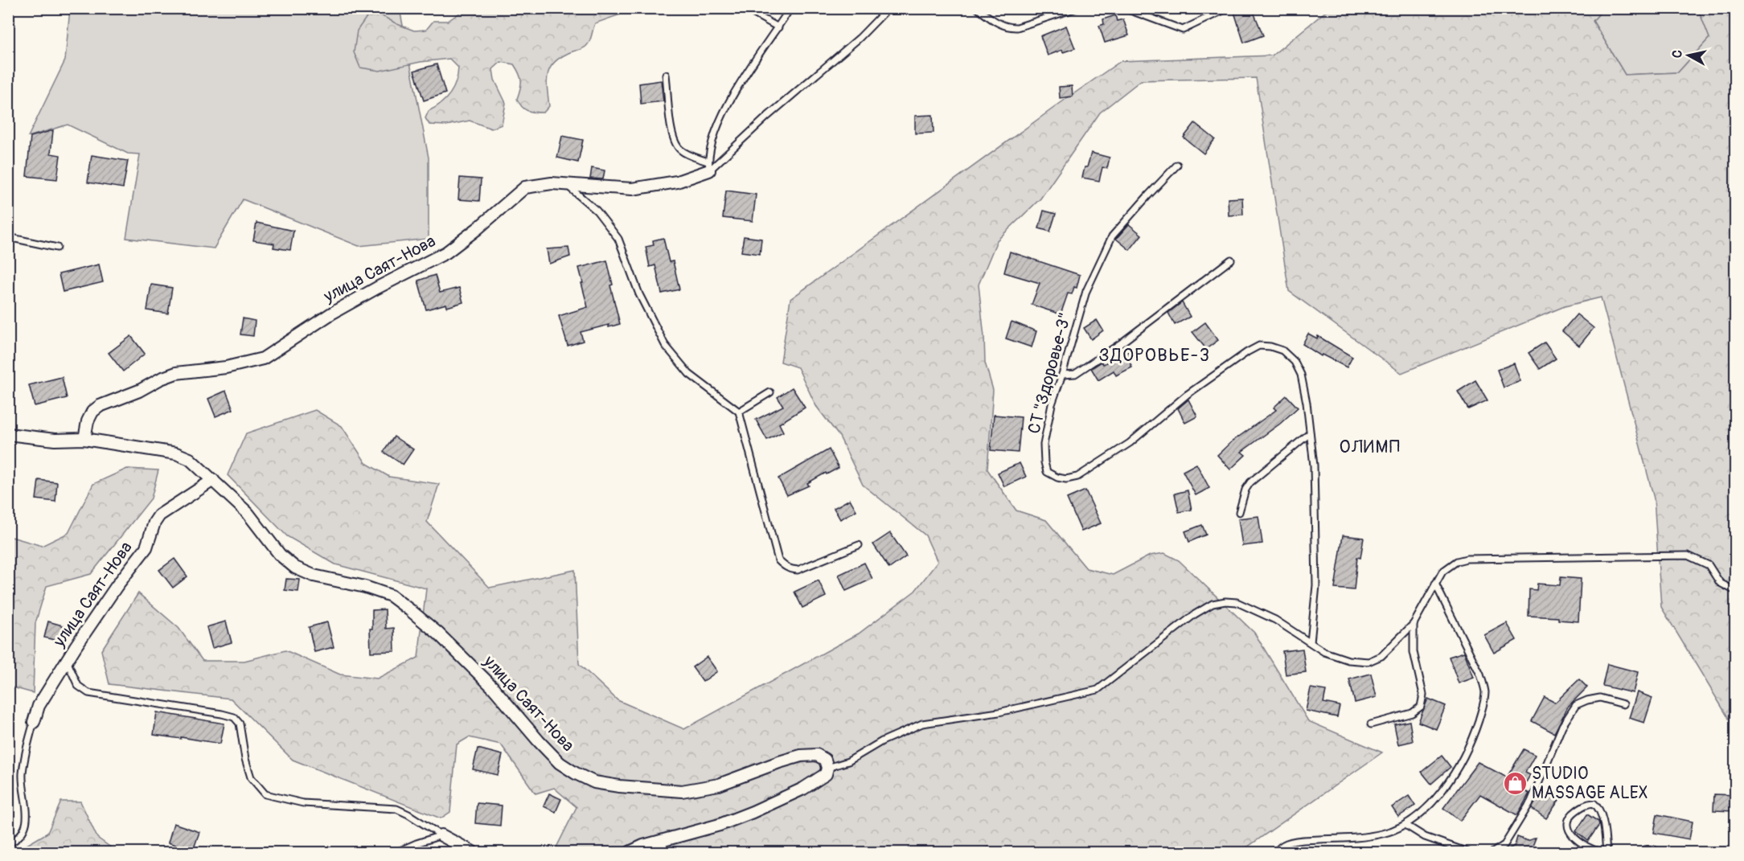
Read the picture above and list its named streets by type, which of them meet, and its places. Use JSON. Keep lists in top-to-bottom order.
{
  "streets": {
    "street": ["улица Саят-Нова"],
    "lane": ["СТ \"Здоровье-3\""]
  },
  "districts": ["ЗДОРОВЬЕ-3", "ОЛИМП"],
  "places": {
    "shop": ["STUDIO MASSAGE ALEX"]
  },
  "north": "left"
}
